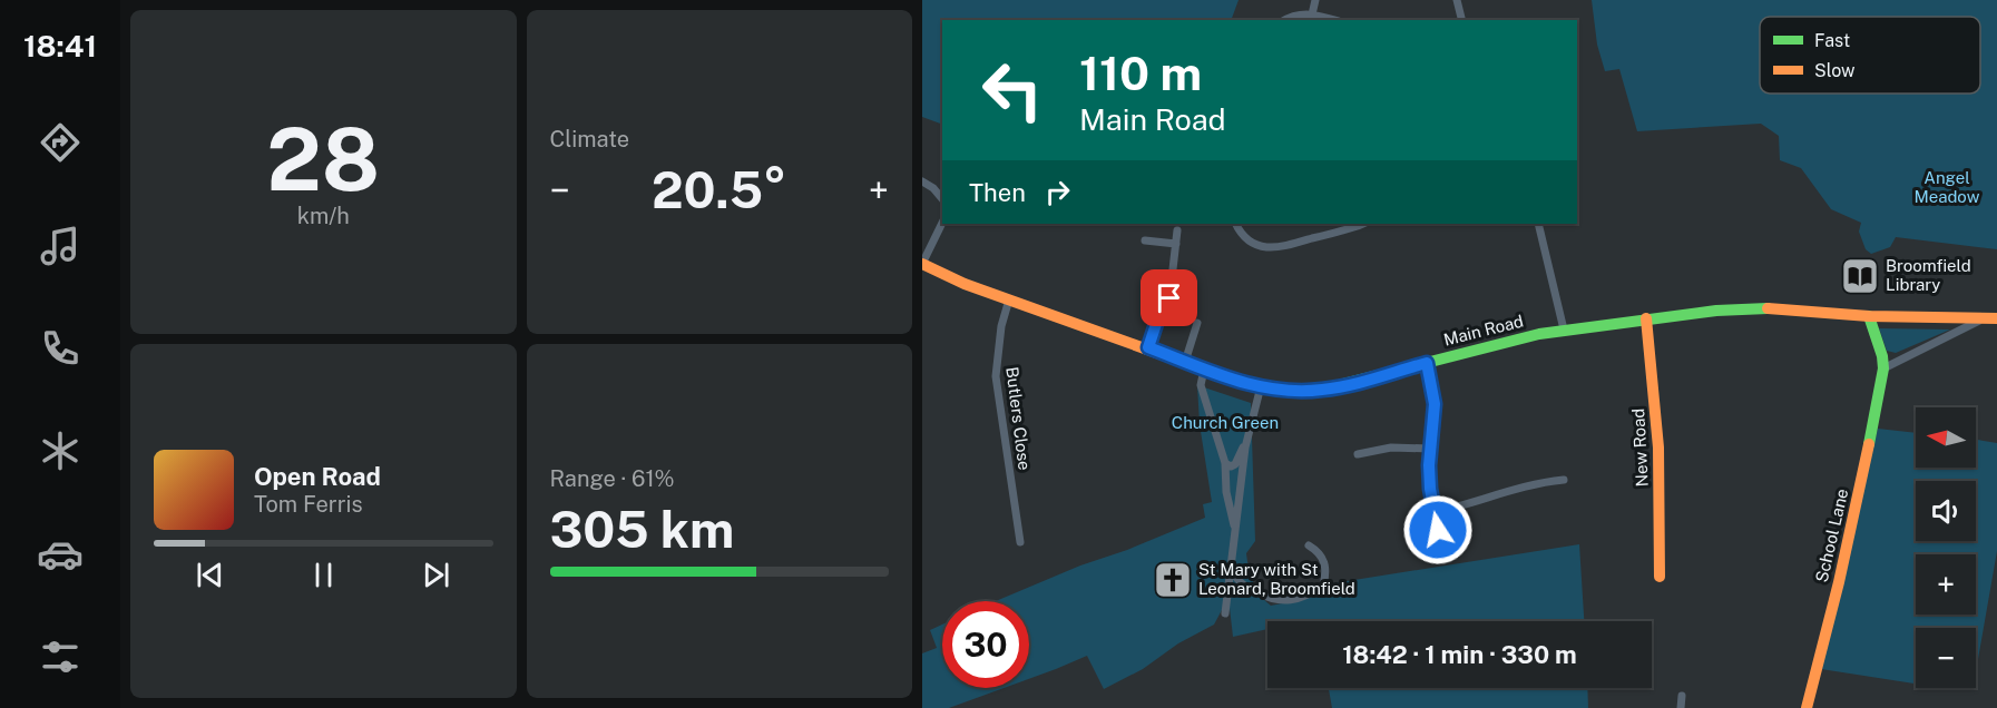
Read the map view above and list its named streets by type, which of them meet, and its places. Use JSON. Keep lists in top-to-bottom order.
{
  "streets": {
    "main road": ["Main Road", "New Road", "School Lane"],
    "street": ["Butlers Close"]
  },
  "crossings": [
    ["Main Road", "Butlers Close"],
    ["Main Road", "New Road"],
    ["Main Road", "School Lane"]
  ],
  "parks": ["Angel Meadow", "Church Green"],
  "places": {
    "library": ["Broomfield Library"],
    "church": ["St Mary with St Leonard, Broomfield"]
  },
  "legend": ["Fast", "Slow"],
  "north": "left",
  "page": {
    "tabs": "18:41",
    "tile": [
      ["28", "km/h"],
      "Climate",
      ["Range · 61%", "305 km"]
    ],
    "turn": ["110 m", "Main Road"],
    "then": "Then",
    "heat": ["−", "20.5°", "+"],
    "map_buttons": ["+", "−"],
    "song": ["Open Road", "Tom Ferris"],
    "limit": "30",
    "trip": "18:42 · 1 min · 330 m"
  }
}
